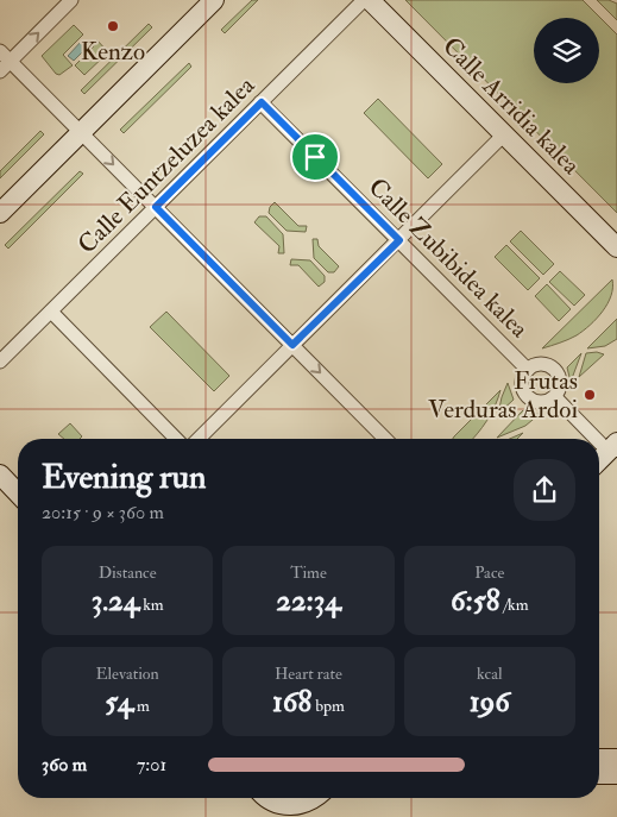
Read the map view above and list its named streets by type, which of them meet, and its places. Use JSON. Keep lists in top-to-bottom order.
{
  "streets": {
    "street": ["Calle Arridia kalea", "Calle Euntzeluzea kalea", "Calle Zubibidea kalea"]
  },
  "crossings": [
    ["Calle Euntzeluzea kalea", "Calle Zubibidea kalea"]
  ],
  "places": ["Kenzo", "Frutas Verduras Ardoi"],
  "page": {
    "heading": ["Evening run", "20:15 · 9 × 360 m"],
    "stats": [
      ["Distance", "3.24 km"],
      ["Time", "22:34"],
      ["Pace", "6:58 /km"],
      ["Elevation", "54 m"],
      ["Heart rate", "168 bpm"],
      ["kcal", "196"]
    ],
    "list": [
      {
        "name": "360 m",
        "note": "7:01"
      }
    ]
  }
}
